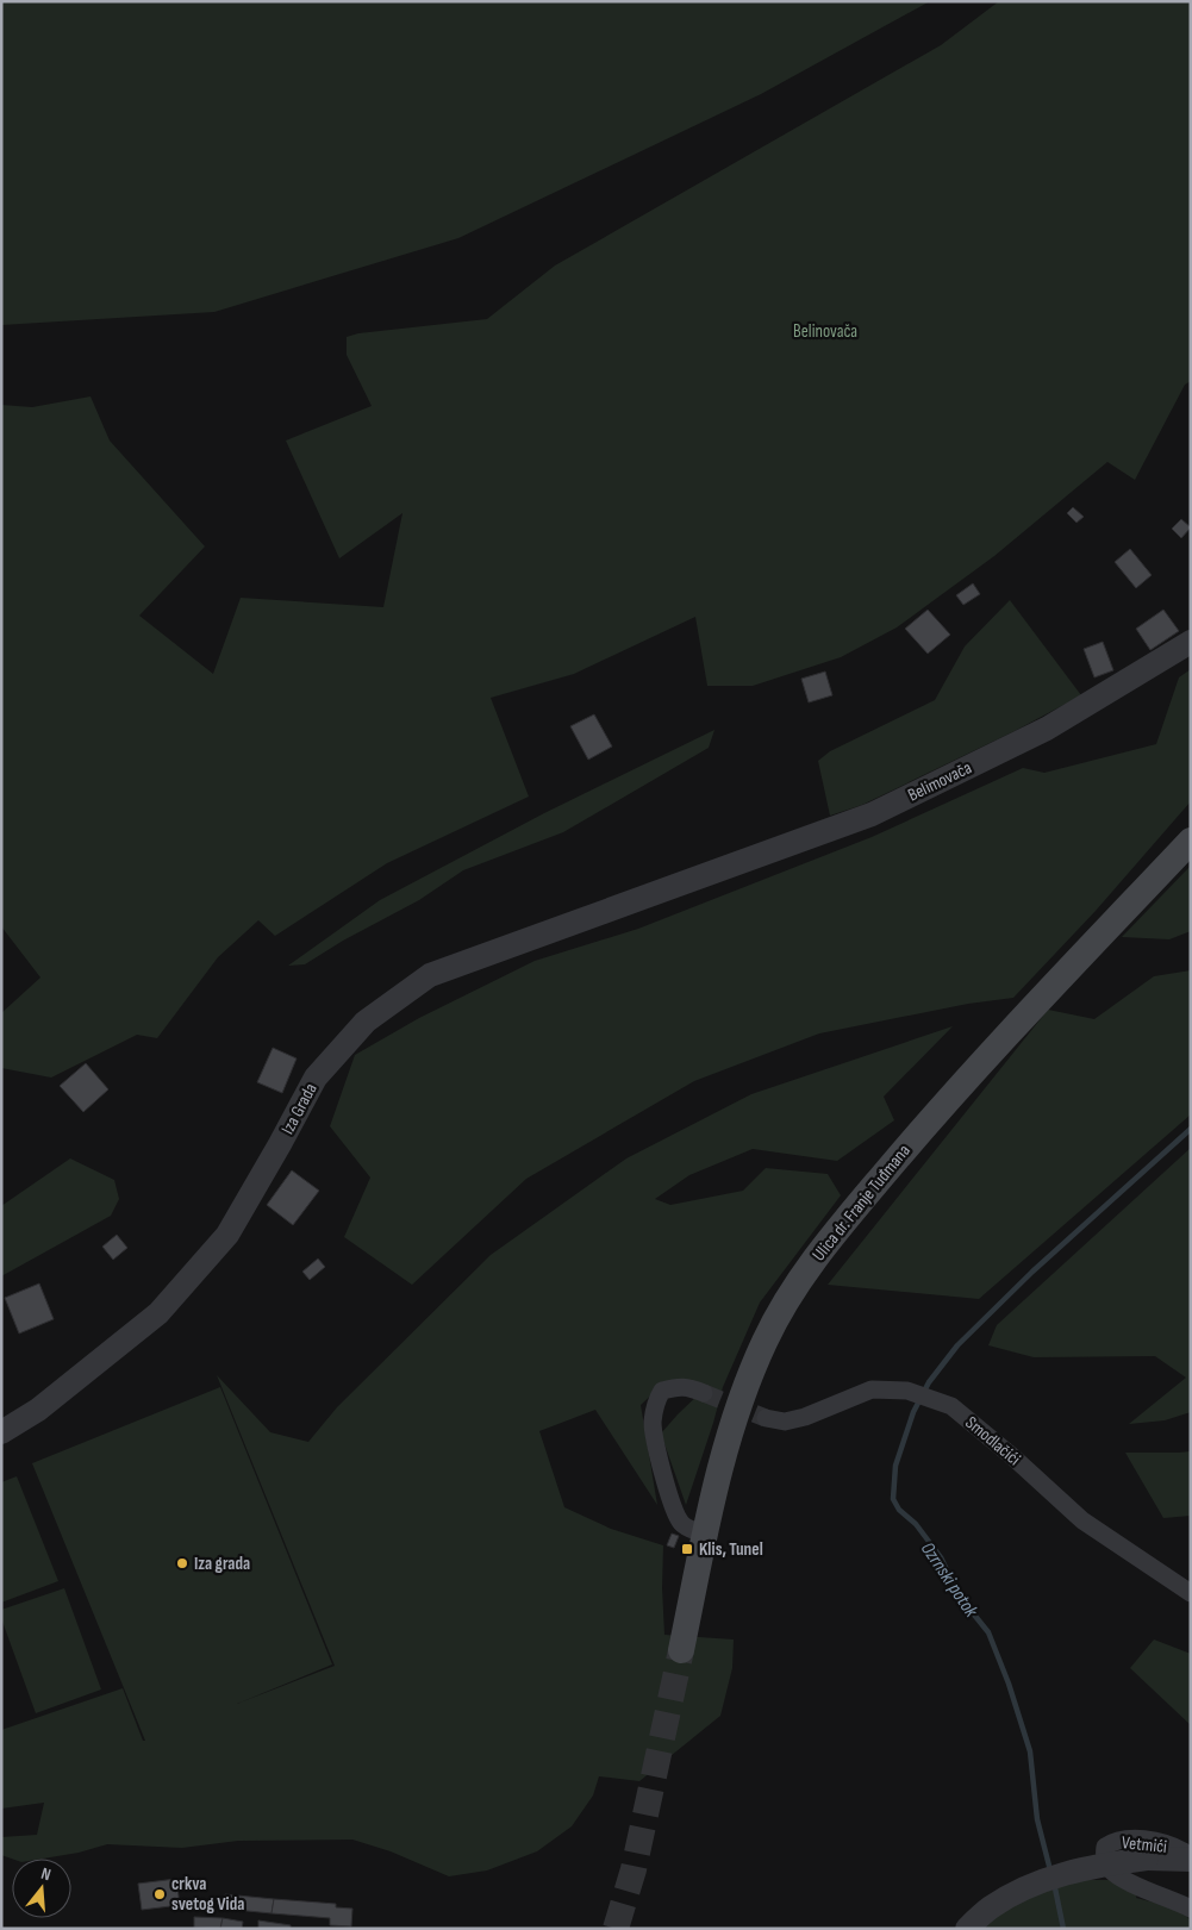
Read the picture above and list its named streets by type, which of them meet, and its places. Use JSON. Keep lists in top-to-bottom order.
{
  "streets": {
    "main road": ["Ulica dr. Franje Tuđmana"],
    "street": [
      "Belimovača",
      "Iza Grada",
      "Smodlačići",
      "Vetmići"
    ]
  },
  "crossings": [
    ["Belimovača", "Iza Grada"]
  ],
  "water": ["Ozrnski potok"],
  "parks": ["Belinovača"],
  "places": {
    "transit": ["Klis, Tunel"],
    "other": ["Iza grada", "crkva svetog Vida"]
  },
  "north": "top"
}
